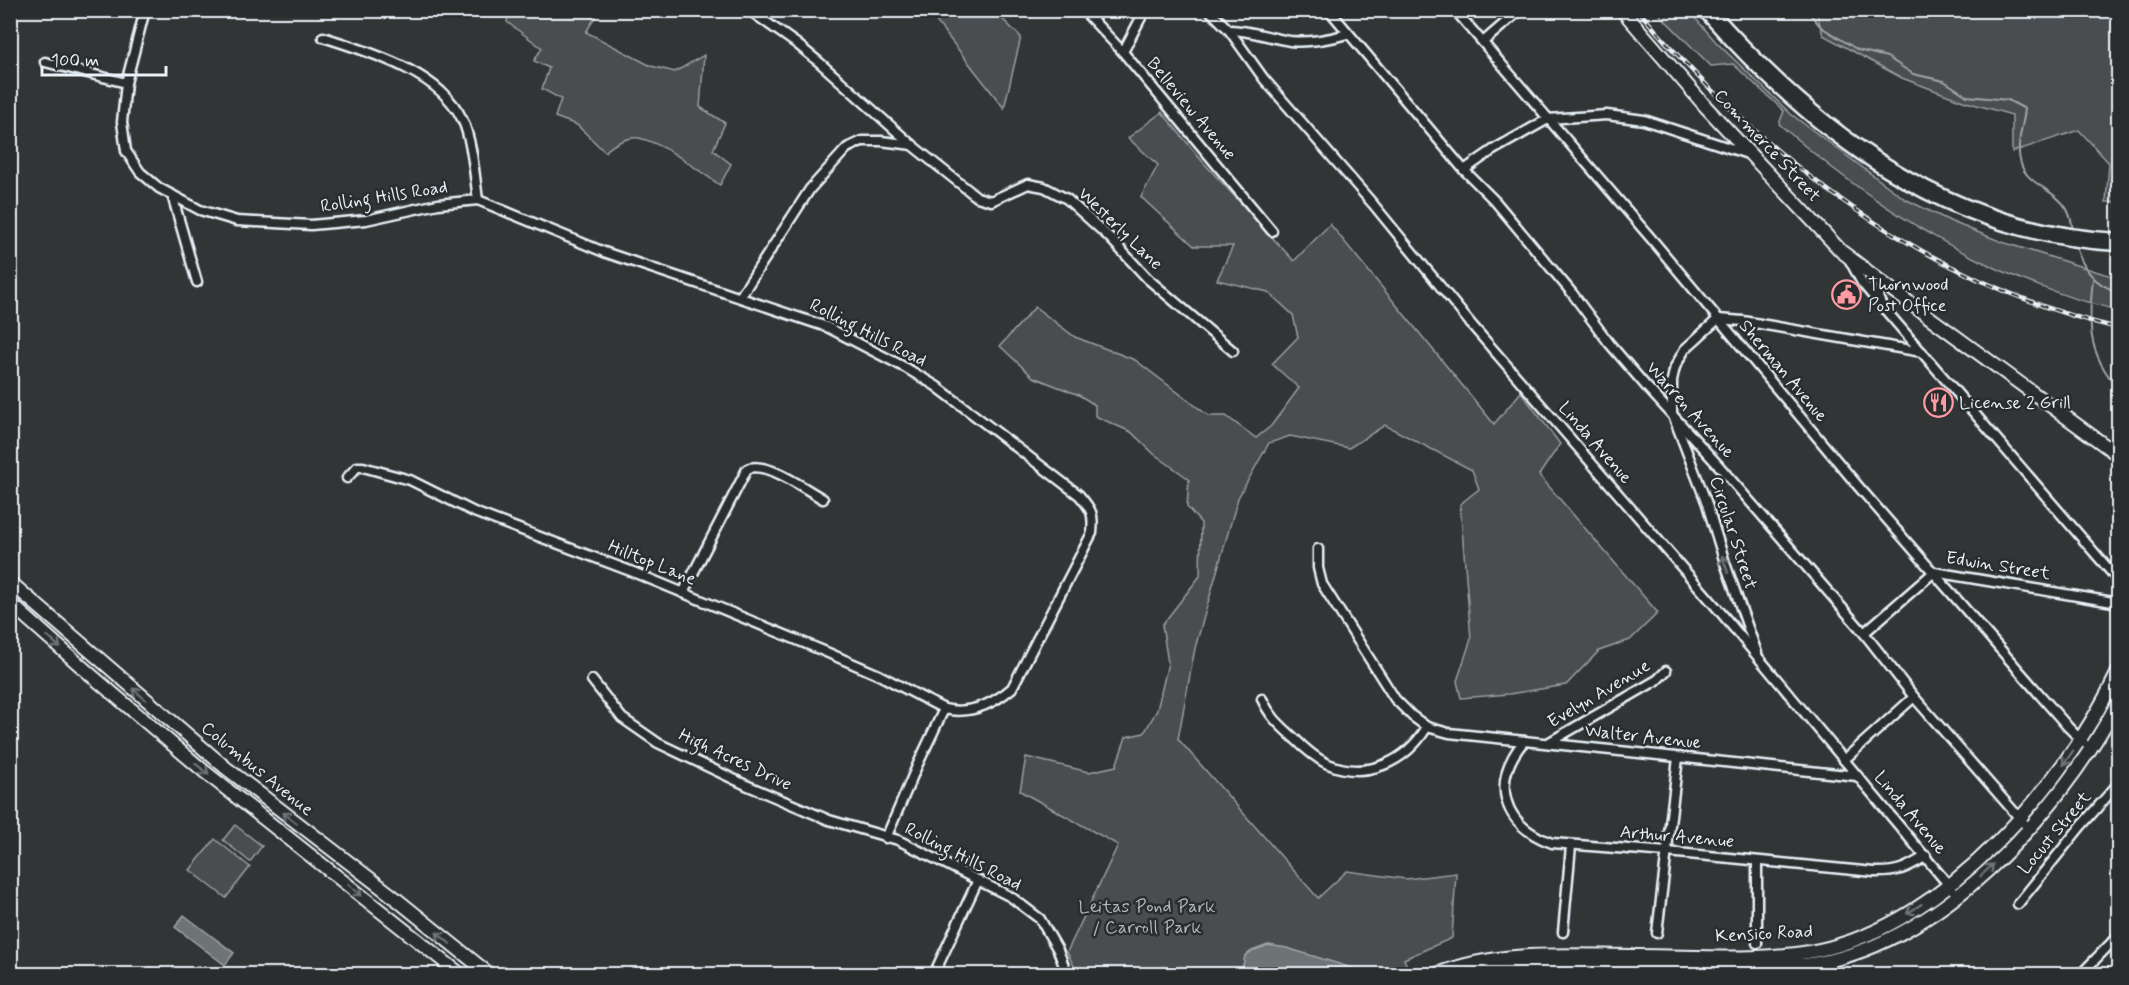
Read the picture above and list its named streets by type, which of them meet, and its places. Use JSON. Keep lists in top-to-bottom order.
{
  "streets": {
    "street": [
      "Belleview Avenue",
      "Commerce Street",
      "Rolling Hills Road",
      "Westerly Lane",
      "Sherman Avenue",
      "Warren Avenue",
      "Linda Avenue",
      "Circular Street",
      "Hilltop Lane",
      "Edwin Street",
      "Evelyn Avenue",
      "Walter Avenue",
      "High Acres Drive",
      "Columbus Avenue",
      "Locust Street",
      "Arthur Avenue",
      "Kensico Road"
    ]
  },
  "crossings": [
    ["Rolling Hills Road", "Westerly Lane"],
    ["Rolling Hills Road", "Hilltop Lane"],
    ["Rolling Hills Road", "High Acres Drive"],
    ["Sherman Avenue", "Circular Street"],
    ["Sherman Avenue", "Edwin Street"],
    ["Sherman Avenue", "Kensico Road"],
    ["Warren Avenue", "Circular Street"],
    ["Warren Avenue", "Edwin Street"],
    ["Warren Avenue", "Kensico Road"],
    ["Linda Avenue", "Circular Street"],
    ["Linda Avenue", "Walter Avenue"],
    ["Linda Avenue", "Arthur Avenue"],
    ["Linda Avenue", "Kensico Road"],
    ["Evelyn Avenue", "Walter Avenue"],
    ["Walter Avenue", "Arthur Avenue"]
  ],
  "one_way": ["Circular Street"],
  "parks": ["Leitas Pond Park / Carroll Park"],
  "places": {
    "public building": ["Thornwood Post Office"],
    "restaurant": ["License 2 Grill"]
  },
  "scale_bar": "100 m"
}
